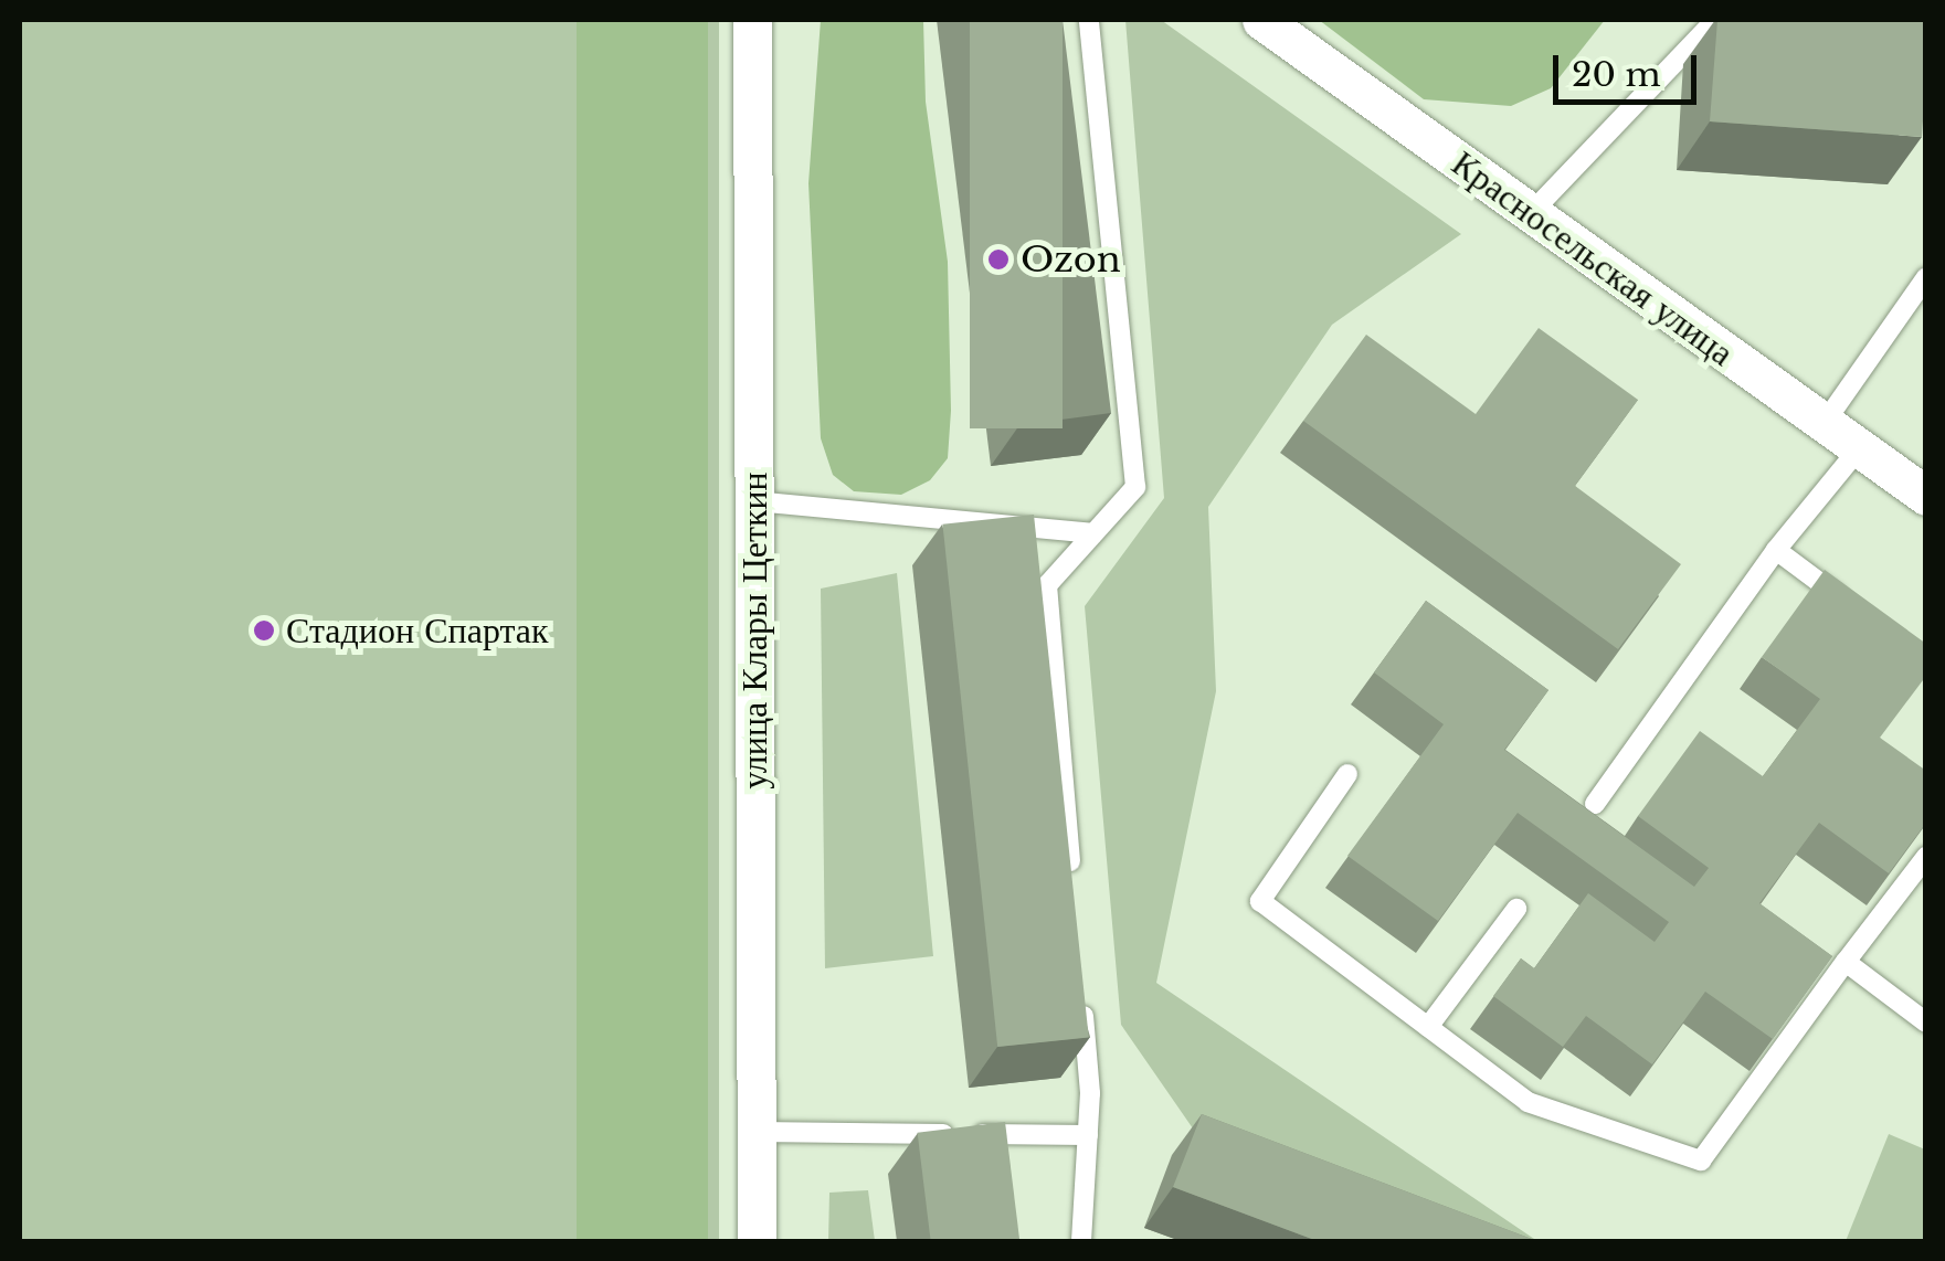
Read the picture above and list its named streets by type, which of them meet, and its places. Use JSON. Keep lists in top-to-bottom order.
{
  "streets": {
    "street": ["Красносельская улица", "улица Клары Цеткин"]
  },
  "places": ["Ozon", "Стадион Спартак"],
  "scale_bar": "20 m"
}
